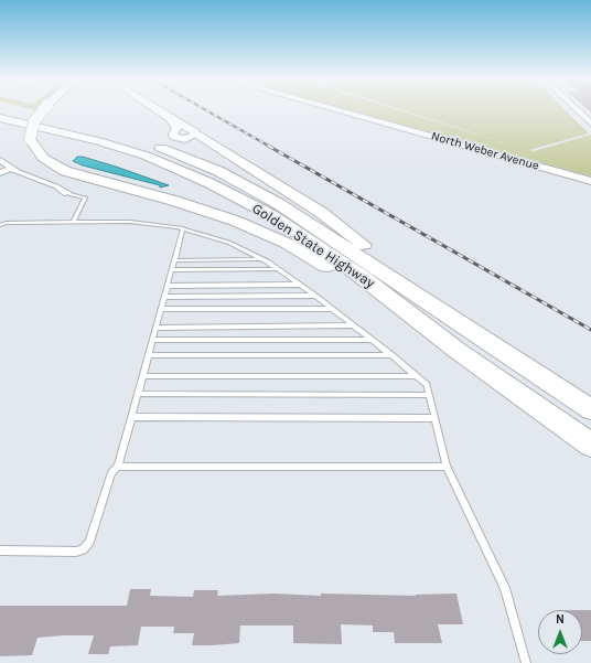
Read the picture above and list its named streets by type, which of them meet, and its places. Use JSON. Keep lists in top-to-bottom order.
{
  "streets": {
    "highway": ["Golden State Highway"],
    "main road": ["North Weber Avenue"]
  },
  "north": "top"
}
